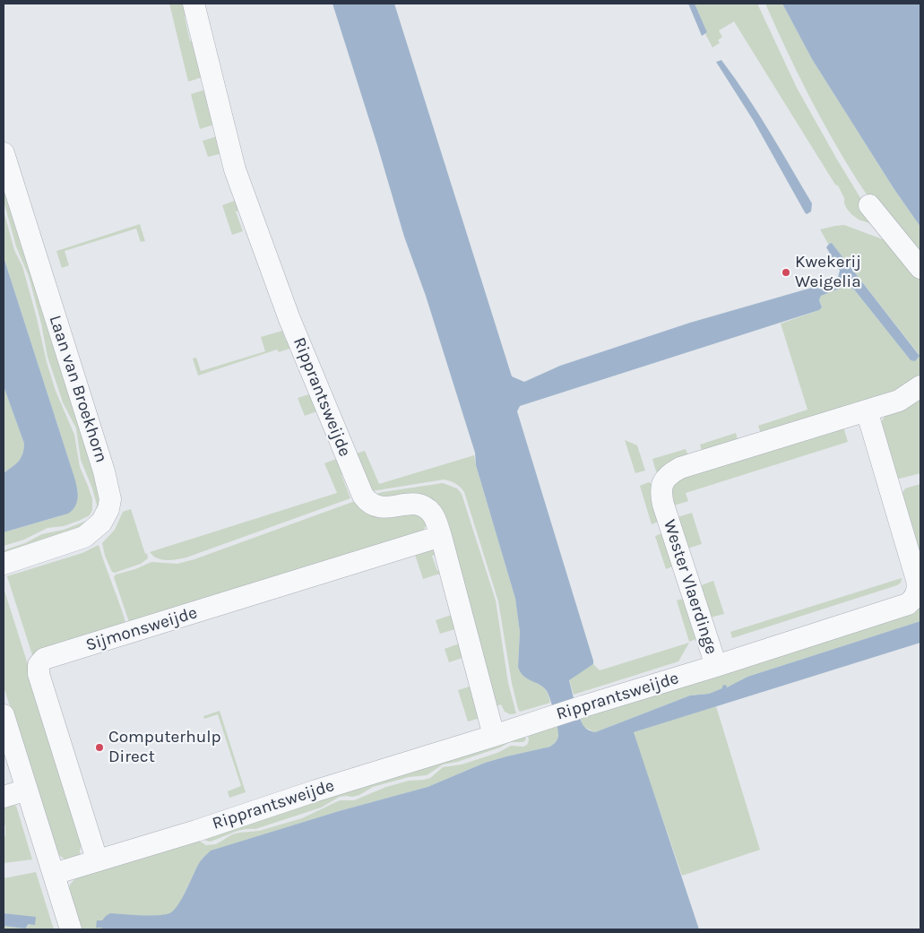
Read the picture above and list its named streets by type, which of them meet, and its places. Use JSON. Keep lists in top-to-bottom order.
{
  "streets": {
    "street": [
      "Laan van Broekhorn",
      "Ripprantsweijde",
      "Wester Vlaerdinge",
      "Sijmonsweijde"
    ]
  },
  "crossings": [
    ["Ripprantsweijde", "Wester Vlaerdinge"],
    ["Ripprantsweijde", "Sijmonsweijde"]
  ],
  "places": ["Kwekerij Weigelia", "Computerhulp Direct"]
}
